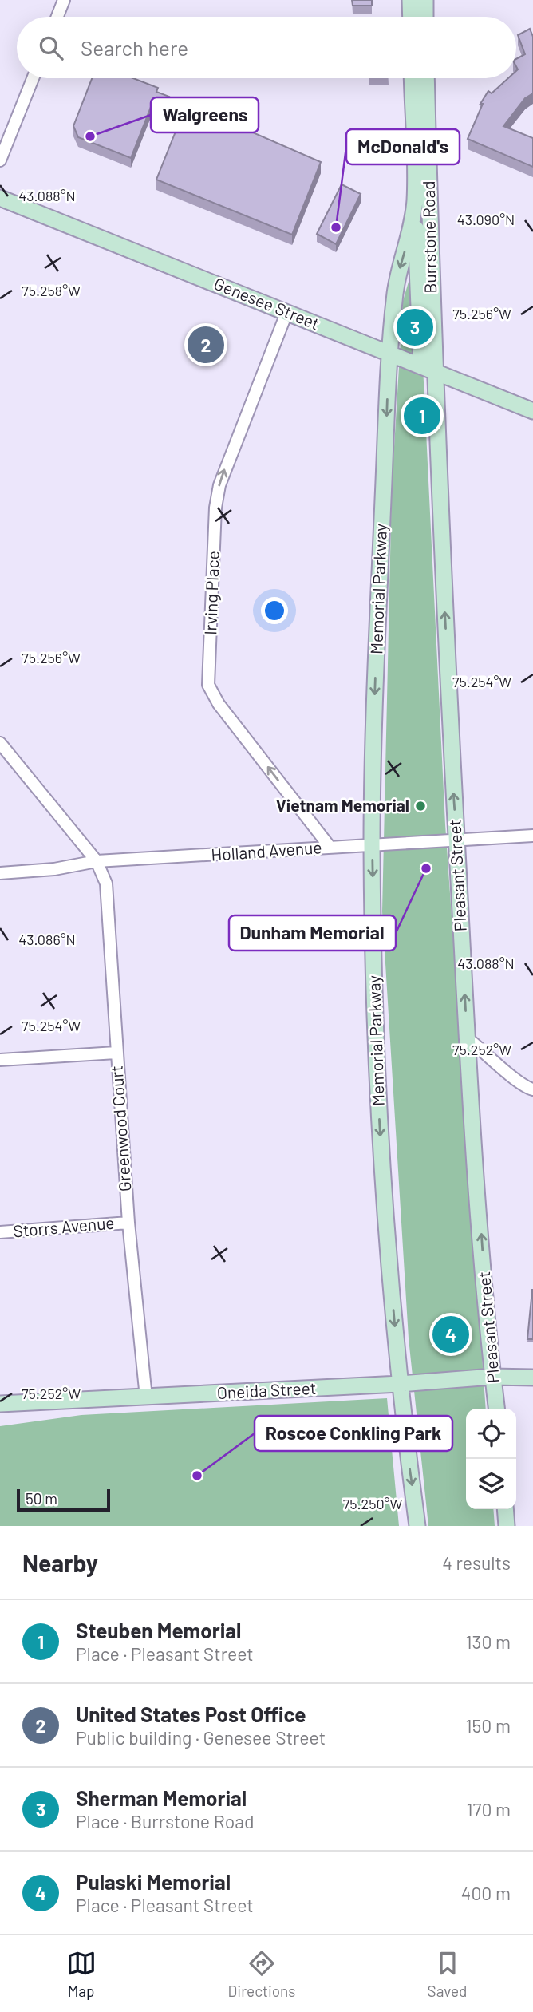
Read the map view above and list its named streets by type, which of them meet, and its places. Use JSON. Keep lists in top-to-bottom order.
{
  "streets": {
    "street": [
      "Burrstone Road",
      "Genesee Street",
      "Memorial Parkway",
      "Irving Place",
      "Holland Avenue",
      "Pleasant Street",
      "Greenwood Court",
      "Storrs Avenue",
      "Oneida Street"
    ]
  },
  "crossings": [
    ["Burrstone Road", "Genesee Street"],
    ["Burrstone Road", "Memorial Parkway"],
    ["Burrstone Road", "Pleasant Street"],
    ["Genesee Street", "Memorial Parkway"],
    ["Genesee Street", "Irving Place"],
    ["Genesee Street", "Pleasant Street"],
    ["Memorial Parkway", "Holland Avenue"],
    ["Memorial Parkway", "Oneida Street"],
    ["Irving Place", "Holland Avenue"],
    ["Holland Avenue", "Pleasant Street"],
    ["Holland Avenue", "Greenwood Court"],
    ["Pleasant Street", "Oneida Street"],
    ["Greenwood Court", "Storrs Avenue"],
    ["Greenwood Court", "Oneida Street"]
  ],
  "one_way": ["Memorial Parkway", "Irving Place", "Pleasant Street"],
  "places": [
    "Walgreens",
    "McDonald's",
    "Vietnam Memorial",
    "Dunham Memorial",
    "Roscoe Conkling Park"
  ],
  "scale_bar": "50 m",
  "page": {
    "search": "Search here",
    "pins": [
      "3",
      "2",
      "1",
      "4"
    ],
    "scale": "50 m",
    "heading": ["Nearby", "4 results"],
    "list": [
      {
        "mark": "1",
        "name": "Steuben Memorial",
        "note": "Place · Pleasant Street",
        "value": "130 m"
      },
      {
        "mark": "2",
        "name": "United States Post Office",
        "note": "Public building · Genesee Street",
        "value": "150 m"
      },
      {
        "mark": "3",
        "name": "Sherman Memorial",
        "note": "Place · Burrstone Road",
        "value": "170 m"
      },
      {
        "mark": "4",
        "name": "Pulaski Memorial",
        "note": "Place · Pleasant Street",
        "value": "400 m"
      }
    ],
    "nav": ["Map", "Directions", "Saved"]
  },
  "coordinates": [
    "43.088°N",
    "43.090°N",
    "75.258°W",
    "75.256°W",
    "75.254°W",
    "43.086°N",
    "75.252°W",
    "75.250°W"
  ]
}
